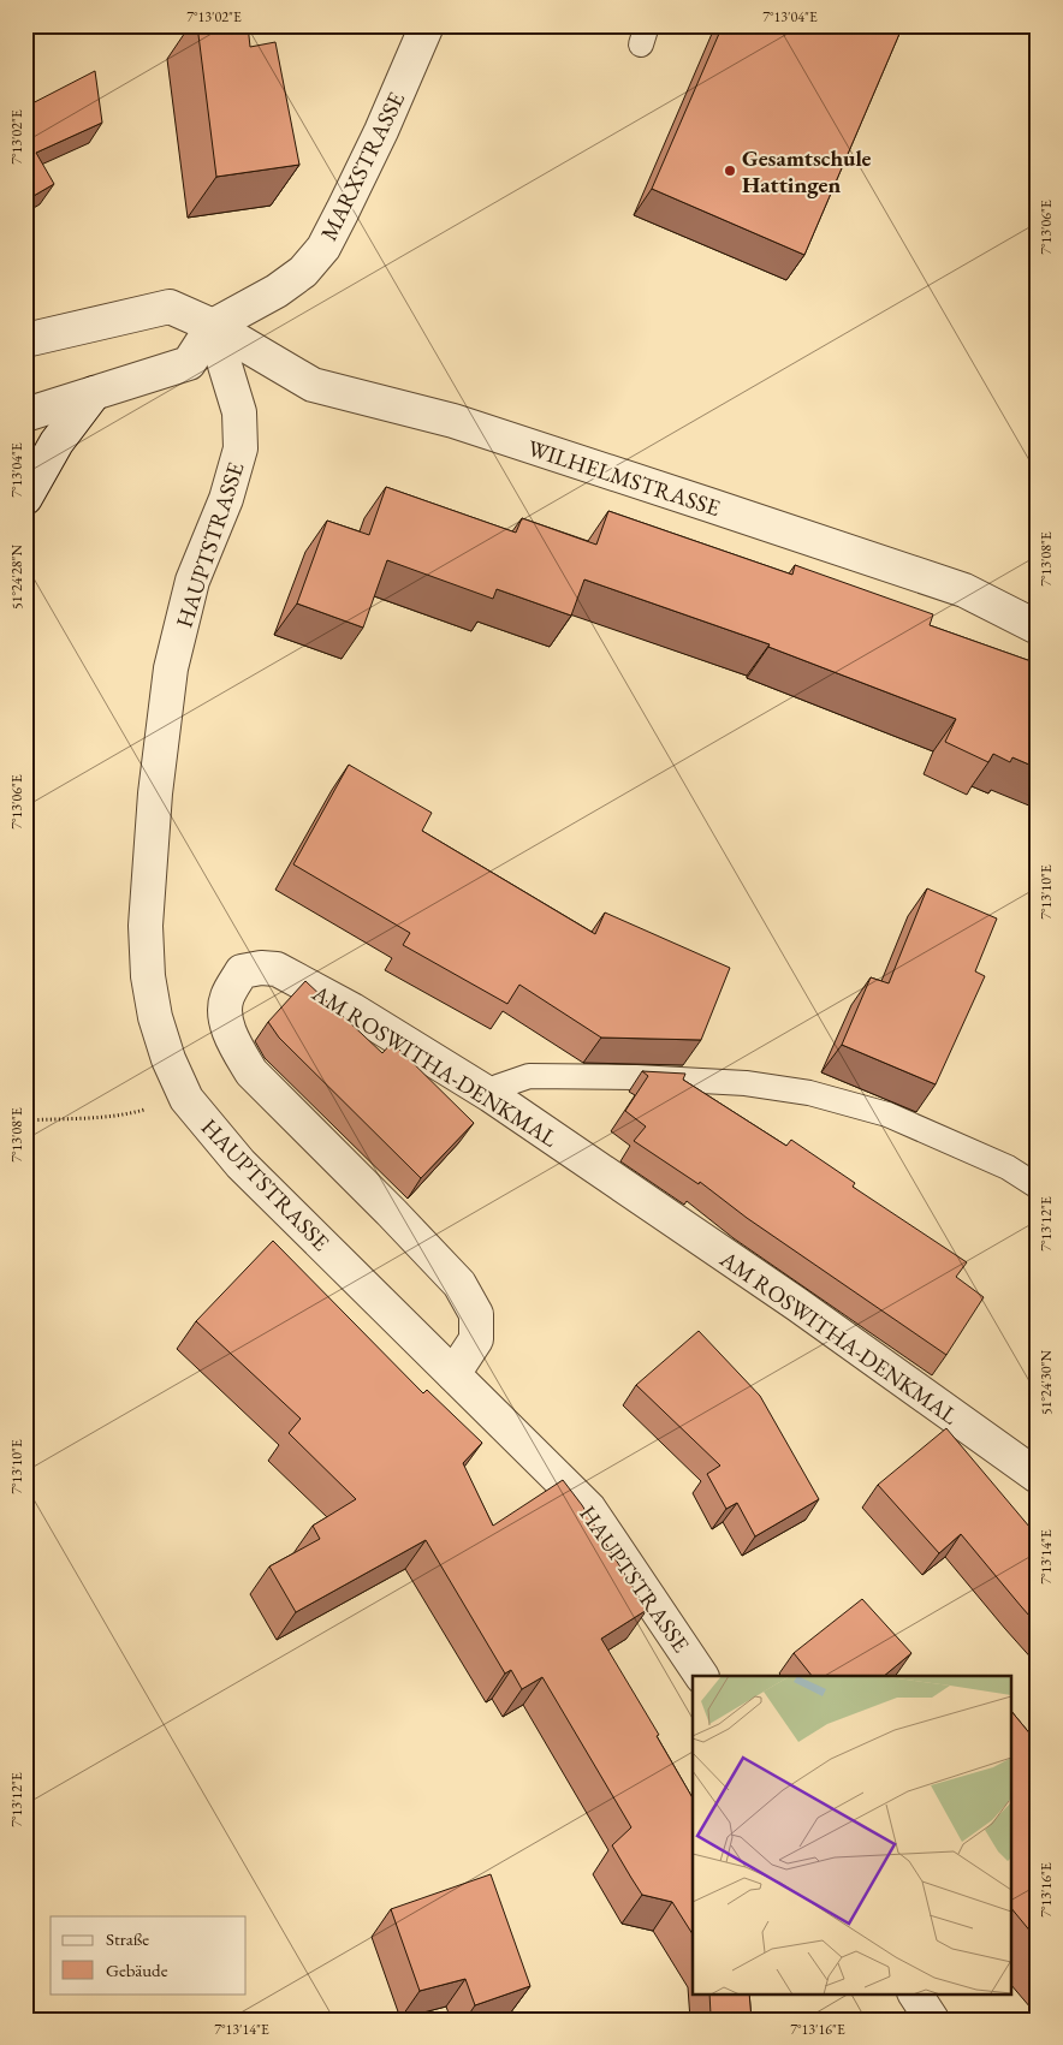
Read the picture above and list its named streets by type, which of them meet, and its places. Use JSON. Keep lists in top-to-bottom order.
{
  "streets": {
    "street": [
      "MARXSTRASSE",
      "WILHELMSTRASSE",
      "HAUPTSTRASSE",
      "AM ROSWITHA-DENKMAL"
    ]
  },
  "crossings": [
    ["MARXSTRASSE", "WILHELMSTRASSE"],
    ["MARXSTRASSE", "HAUPTSTRASSE"],
    ["WILHELMSTRASSE", "HAUPTSTRASSE"],
    ["HAUPTSTRASSE", "AM ROSWITHA-DENKMAL"]
  ],
  "places": ["Gesamtschule Hattingen"],
  "legend": ["Straße", "Gebäude"],
  "coordinates": [
    "7°13'02\"E",
    "7°13'04\"E",
    "7°13'06\"E",
    "7°13'08\"E",
    "51°24'28\"N",
    "7°13'10\"E",
    "7°13'12\"E",
    "51°24'30\"N",
    "7°13'14\"E",
    "7°13'16\"E"
  ]
}
